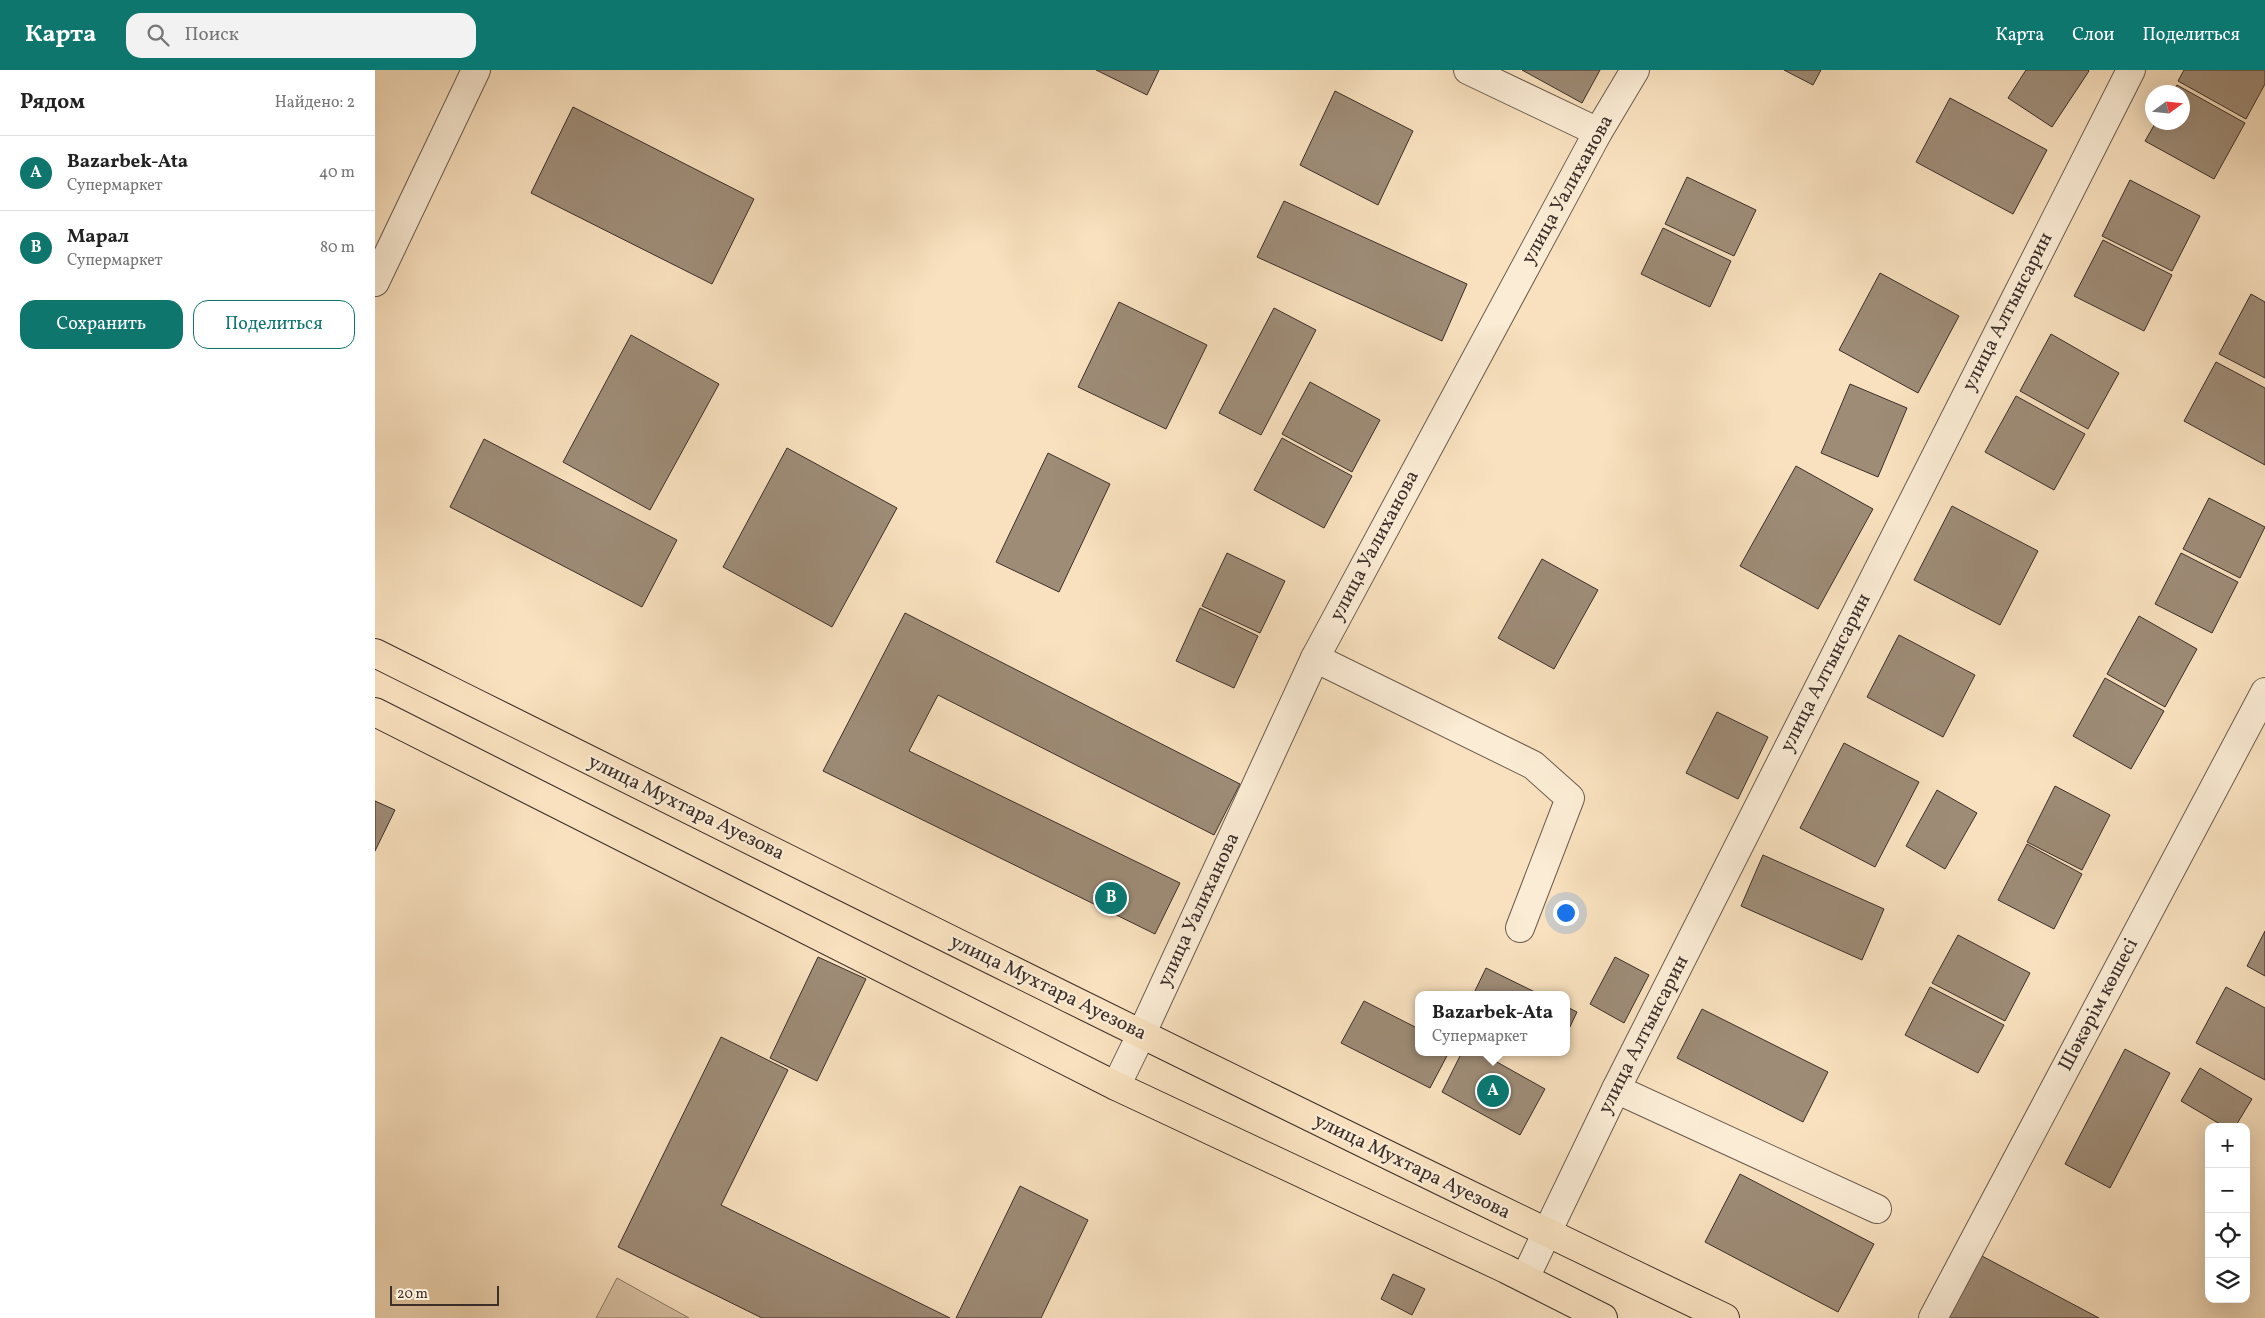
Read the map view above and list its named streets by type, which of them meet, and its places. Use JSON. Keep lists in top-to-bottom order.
{
  "streets": {
    "main road": ["улица Мухтара Ауезова"],
    "street": ["улица Уалиханова", "улица Алтынсарин", "Шәкәрім көшесі"]
  },
  "crossings": [
    ["улица Уалиханова", "улица Мухтара Ауезова"],
    ["улица Алтынсарин", "улица Мухтара Ауезова"]
  ],
  "scale_bar": "20 m",
  "north": "right",
  "page": {
    "header": "Карта",
    "search": "Поиск",
    "nav": ["Карта", "Слои", "Поделиться"],
    "heading": ["Рядом", "Найдено: 2"],
    "list": [
      {
        "mark": "A",
        "name": "Bazarbek-Ata",
        "note": "Супермаркет",
        "value": "40 m"
      },
      {
        "mark": "B",
        "name": "Марал",
        "note": "Супермаркет",
        "value": "80 m"
      }
    ],
    "buttons": ["Сохранить", "Поделиться"],
    "pins": ["B", "A"],
    "popup": ["Bazarbek-Ata", "Супермаркет"],
    "map_buttons": ["+", "−"],
    "scale": "20 m"
  }
}
